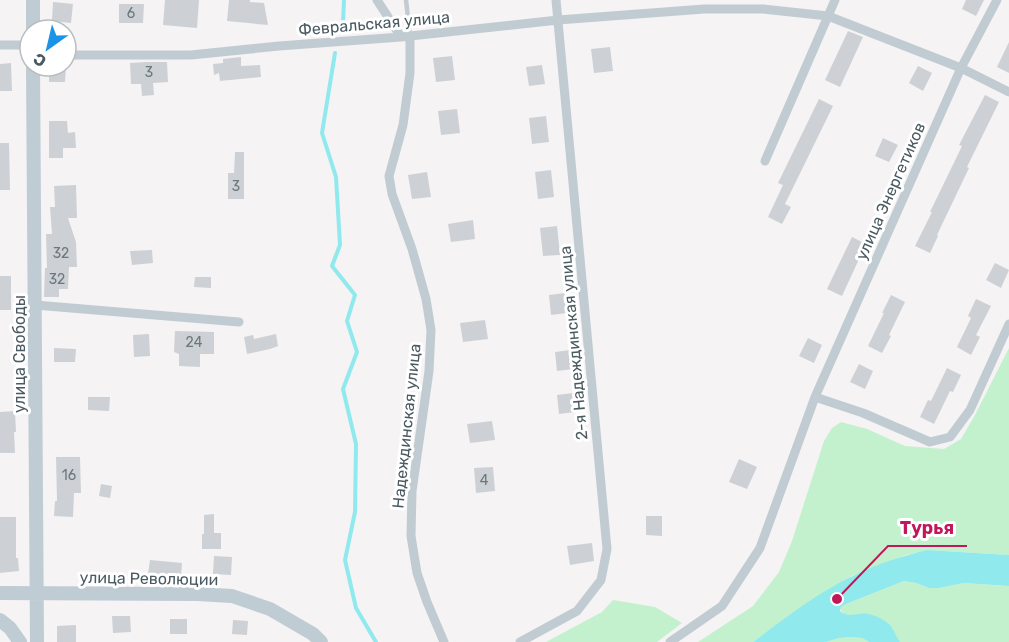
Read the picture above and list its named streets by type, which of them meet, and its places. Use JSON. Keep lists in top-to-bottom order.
{
  "streets": {
    "main road": ["улица Свободы", "улица Революции"],
    "street": [
      "Февральская улица",
      "улица Энергетиков",
      "2-я Надеждинская улица",
      "Надеждинская улица"
    ]
  },
  "crossings": [
    ["Февральская улица", "улица Энергетиков"],
    ["Февральская улица", "2-я Надеждинская улица"],
    ["Февральская улица", "Надеждинская улица"],
    ["улица Свободы", "улица Революции"]
  ],
  "places": ["Турья"],
  "house_numbers": [
    "6",
    "3",
    "3",
    "32",
    "32",
    "24",
    "16",
    "4"
  ],
  "north": "bottom left"
}
